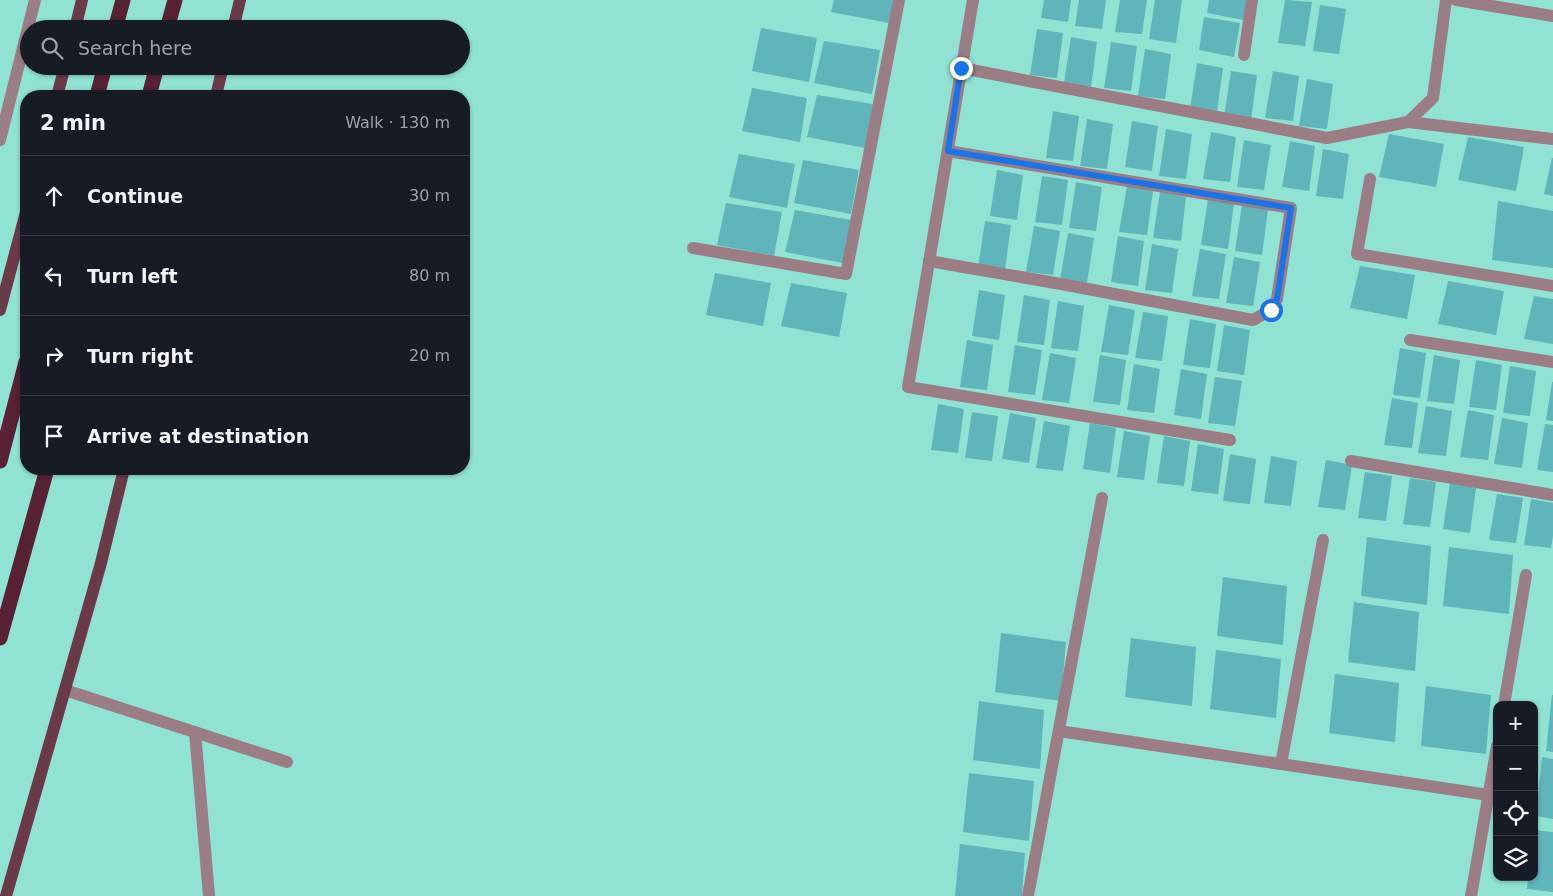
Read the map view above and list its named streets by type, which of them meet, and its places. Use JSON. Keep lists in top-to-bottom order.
{
  "page": {
    "search": "Search here",
    "heading": ["2 min", "Walk · 130 m"],
    "list": [
      ["Continue", "30 m"],
      ["Turn left", "80 m"],
      ["Turn right", "20 m"],
      "Arrive at destination"
    ],
    "map_buttons": ["+", "−"]
  }
}
